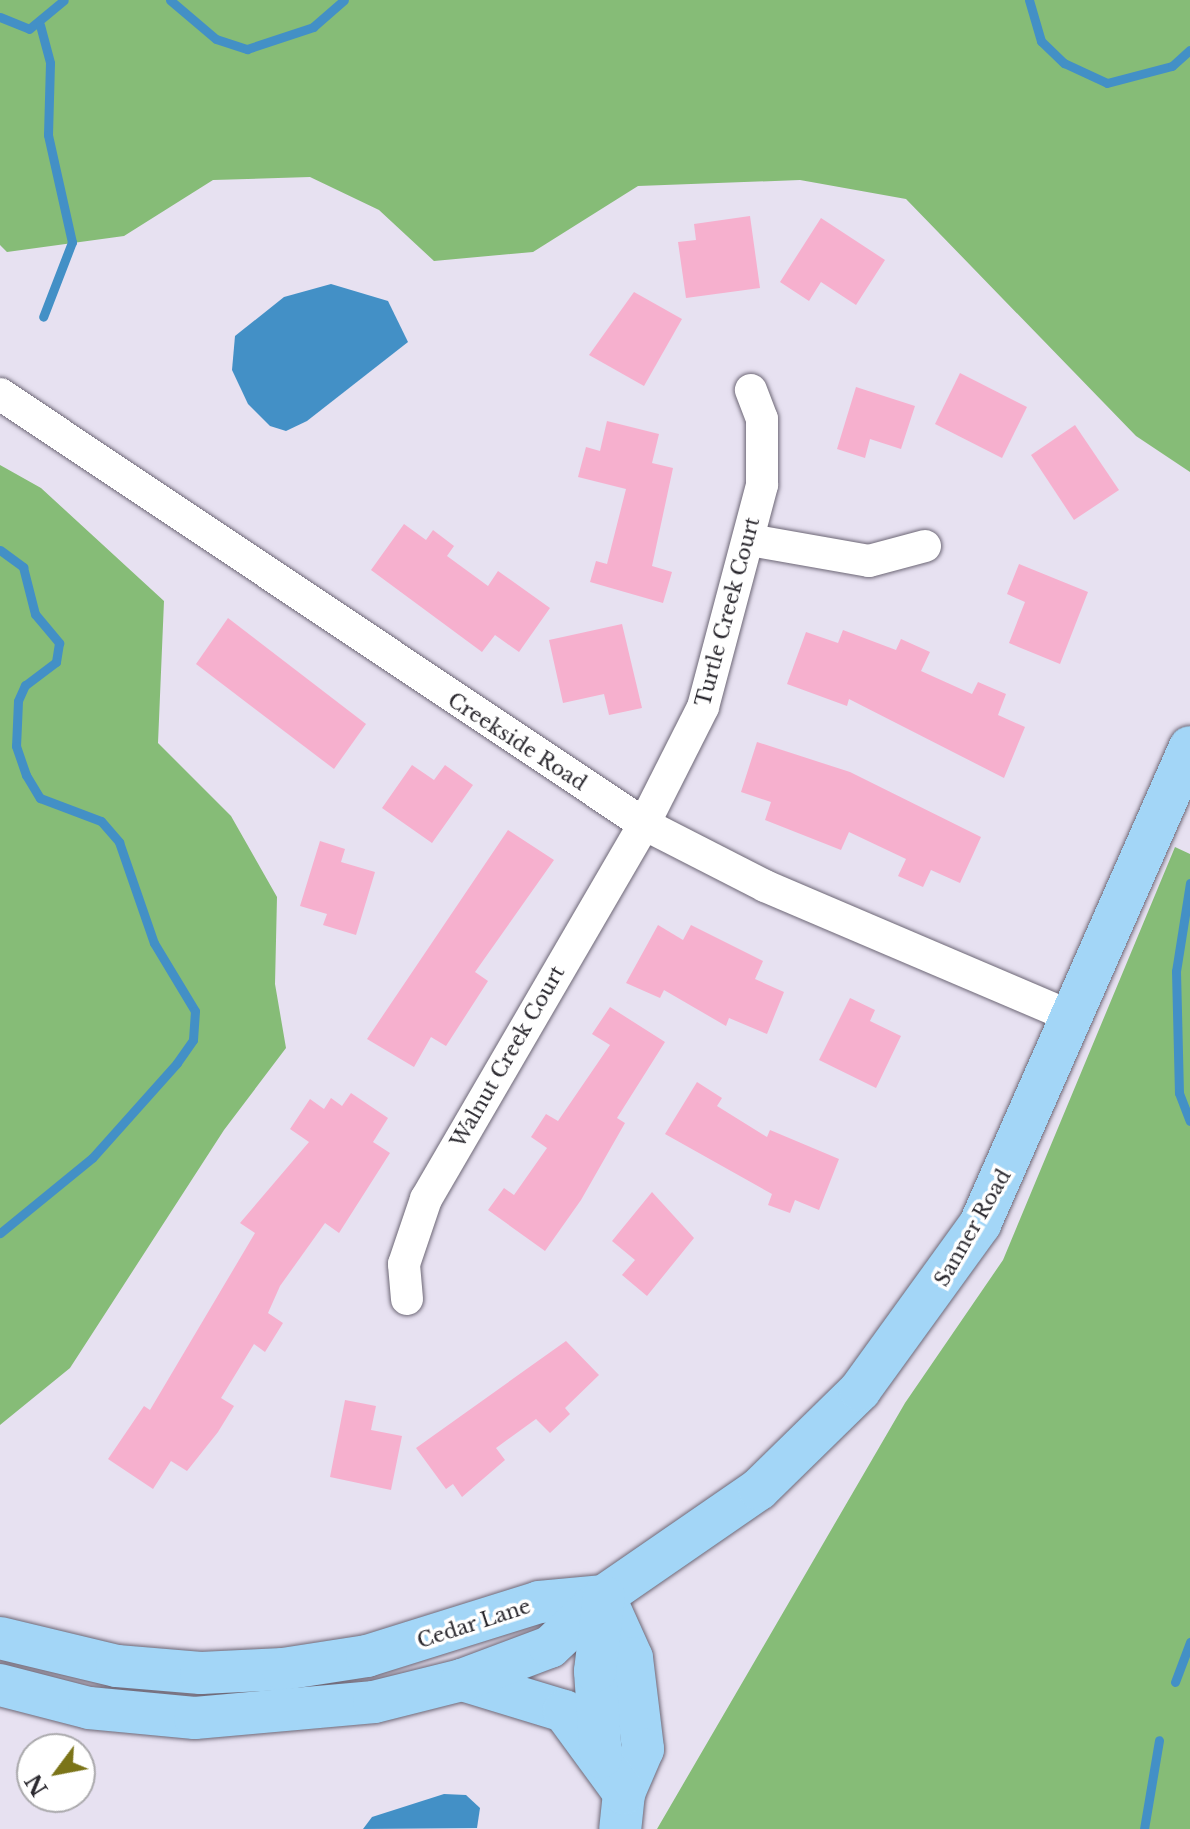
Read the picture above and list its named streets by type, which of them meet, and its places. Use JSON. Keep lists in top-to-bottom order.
{
  "streets": {
    "main road": ["Sanner Road", "Cedar Lane"],
    "street": ["Turtle Creek Court", "Creekside Road", "Walnut Creek Court"]
  },
  "crossings": [
    ["Turtle Creek Court", "Creekside Road"],
    ["Turtle Creek Court", "Walnut Creek Court"],
    ["Creekside Road", "Walnut Creek Court"],
    ["Creekside Road", "Sanner Road"],
    ["Sanner Road", "Cedar Lane"]
  ],
  "north": "bottom left"
}
